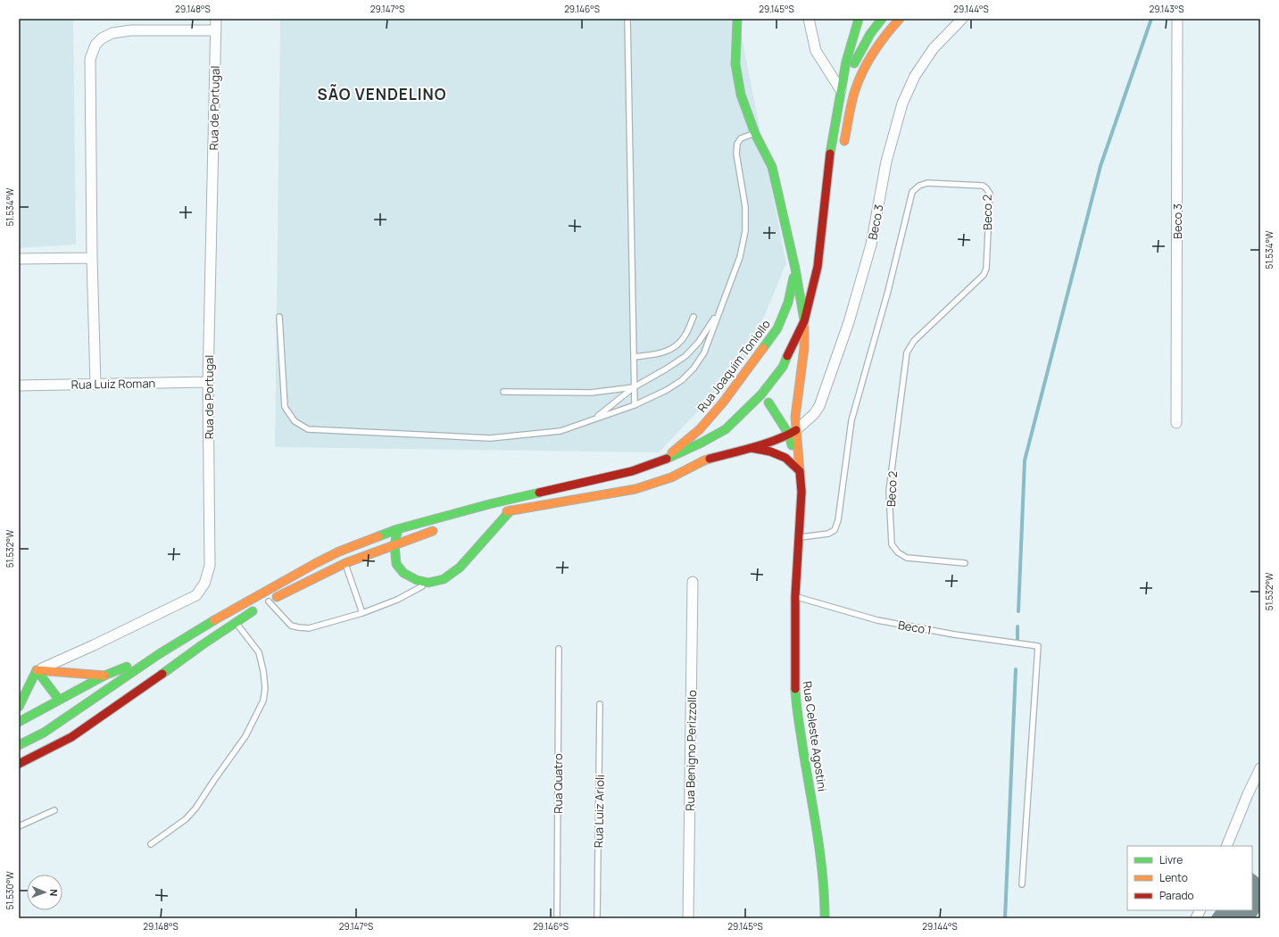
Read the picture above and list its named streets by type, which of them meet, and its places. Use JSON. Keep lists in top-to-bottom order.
{
  "streets": {
    "main road": ["Rua Joaquim Toniollo", "Rua Celeste Agostini"],
    "street": [
      "Rua de Portugal",
      "Beco 3",
      "Rua Luiz Roman",
      "Rua Benigno Perizzollo"
    ],
    "lane": [
      "Beco 2",
      "Beco 1",
      "Rua Quatro",
      "Rua Luiz Arioli"
    ]
  },
  "crossings": [
    ["Rua de Portugal", "Rua Luiz Roman"],
    ["Beco 2", "Rua Celeste Agostini"],
    ["Beco 3", "Rua Celeste Agostini"],
    ["Beco 1", "Rua Celeste Agostini"]
  ],
  "districts": ["SÃO VENDELINO"],
  "legend": ["Livre", "Lento", "Parado"],
  "north": "right",
  "coordinates": [
    "29.148°S",
    "29.147°S",
    "29.146°S",
    "29.145°S",
    "29.144°S",
    "29.143°S",
    "51.534°W",
    "51.532°W",
    "51.530°W"
  ]
}
